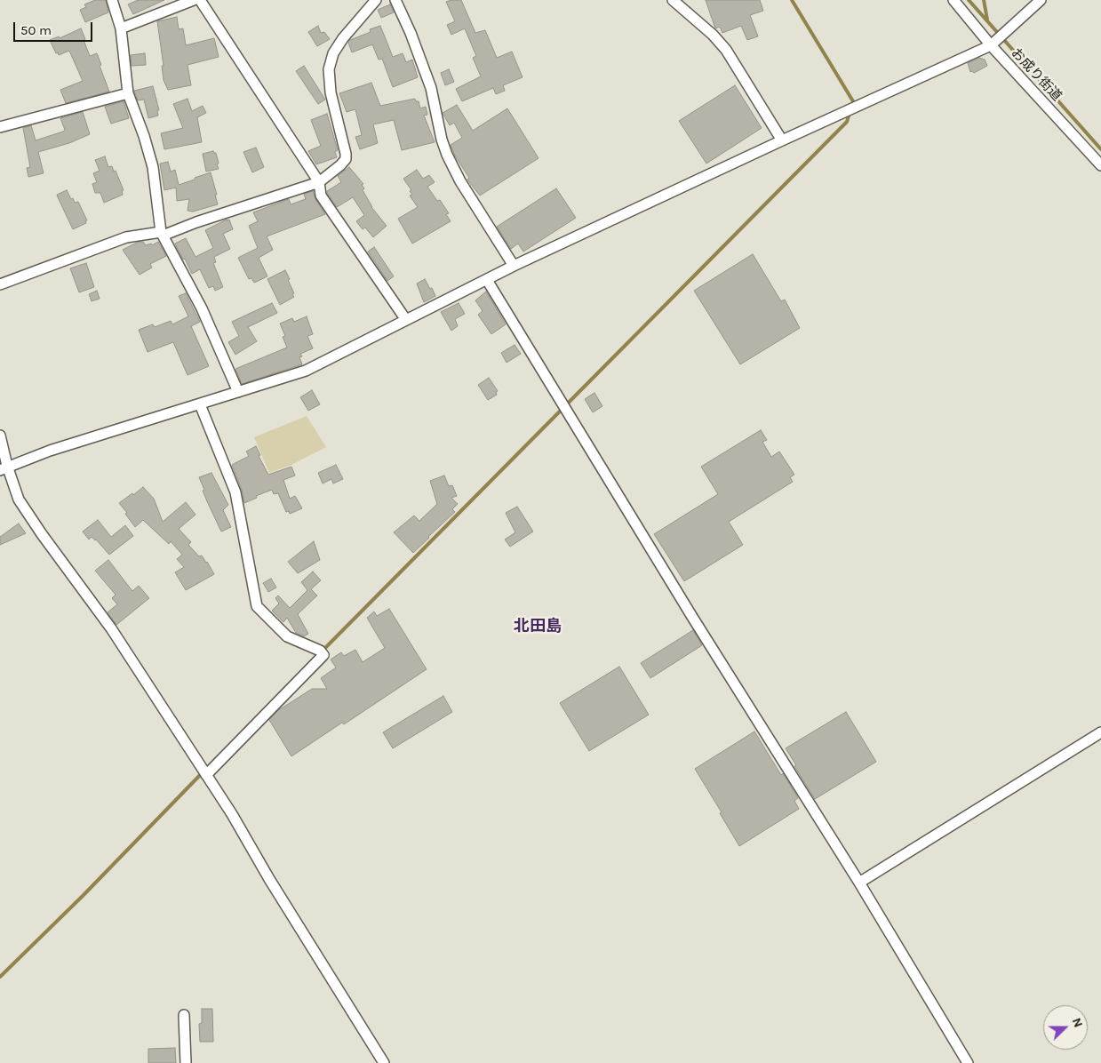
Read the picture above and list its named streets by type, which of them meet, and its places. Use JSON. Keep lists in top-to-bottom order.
{
  "streets": {
    "street": ["お成り街道"]
  },
  "districts": ["北田島"],
  "scale_bar": "50 m",
  "north": "right"
}
